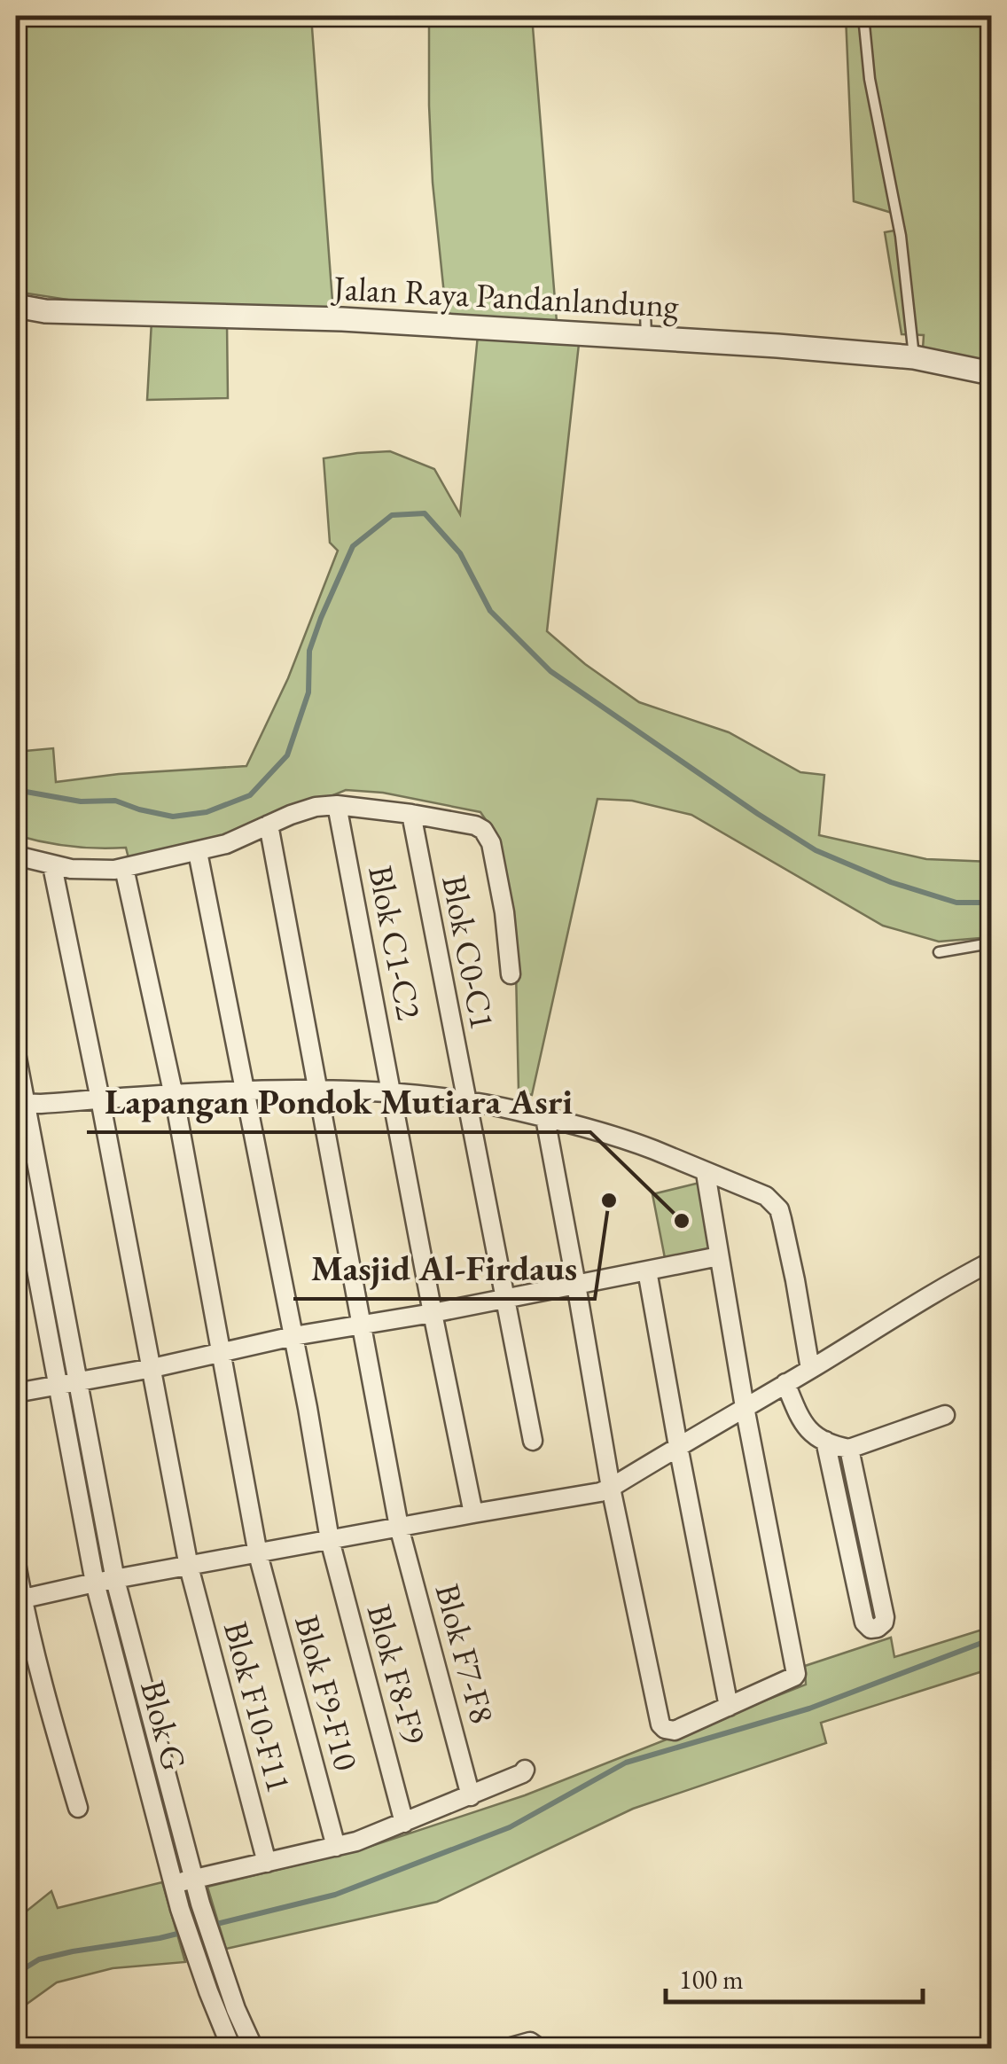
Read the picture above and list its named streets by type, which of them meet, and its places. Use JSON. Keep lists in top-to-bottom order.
{
  "streets": {
    "street": [
      "Jalan Raya Pandanlandung",
      "Blok C1-C2",
      "Blok C0-C1",
      "Blok F7-F8",
      "Blok F8-F9",
      "Blok F9-F10",
      "Blok F10-F11",
      "Blok G"
    ]
  },
  "places": ["Masjid Al-Firdaus", "Lapangan Pondok Mutiara Asri"],
  "scale_bar": "100 m"
}
